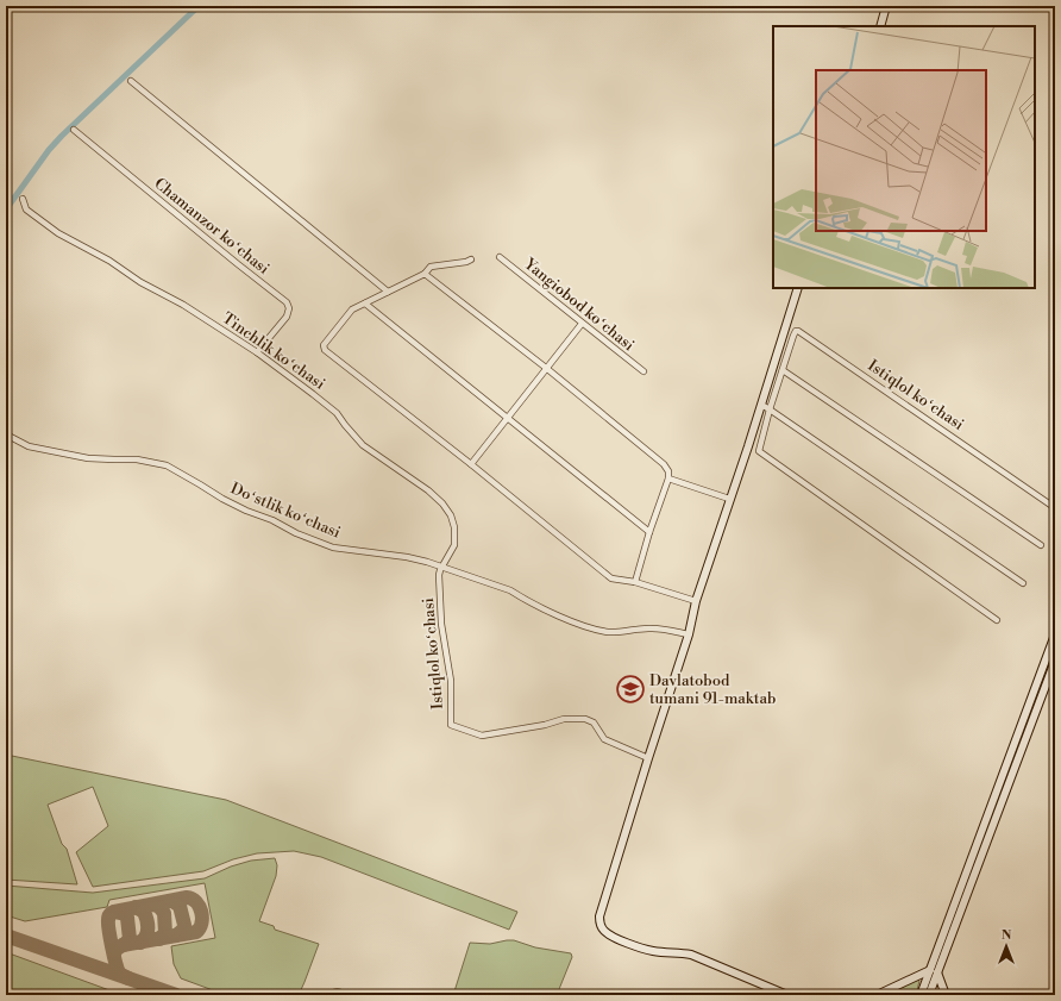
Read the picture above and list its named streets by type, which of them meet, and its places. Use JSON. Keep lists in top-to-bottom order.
{
  "streets": {
    "street": [
      "Chamanzor koʻchasi",
      "Yangiobod koʻchasi",
      "Tinchlik koʻchasi",
      "Istiqlol koʻchasi",
      "Doʻstlik koʻchasi"
    ]
  },
  "crossings": [
    ["Chamanzor koʻchasi", "Tinchlik koʻchasi"],
    ["Tinchlik koʻchasi", "Istiqlol koʻchasi"],
    ["Tinchlik koʻchasi", "Doʻstlik koʻchasi"],
    ["Istiqlol koʻchasi", "Doʻstlik koʻchasi"]
  ],
  "places": {
    "school or university": ["Davlatobod tumani 91-maktab"]
  },
  "north": "top"
}
